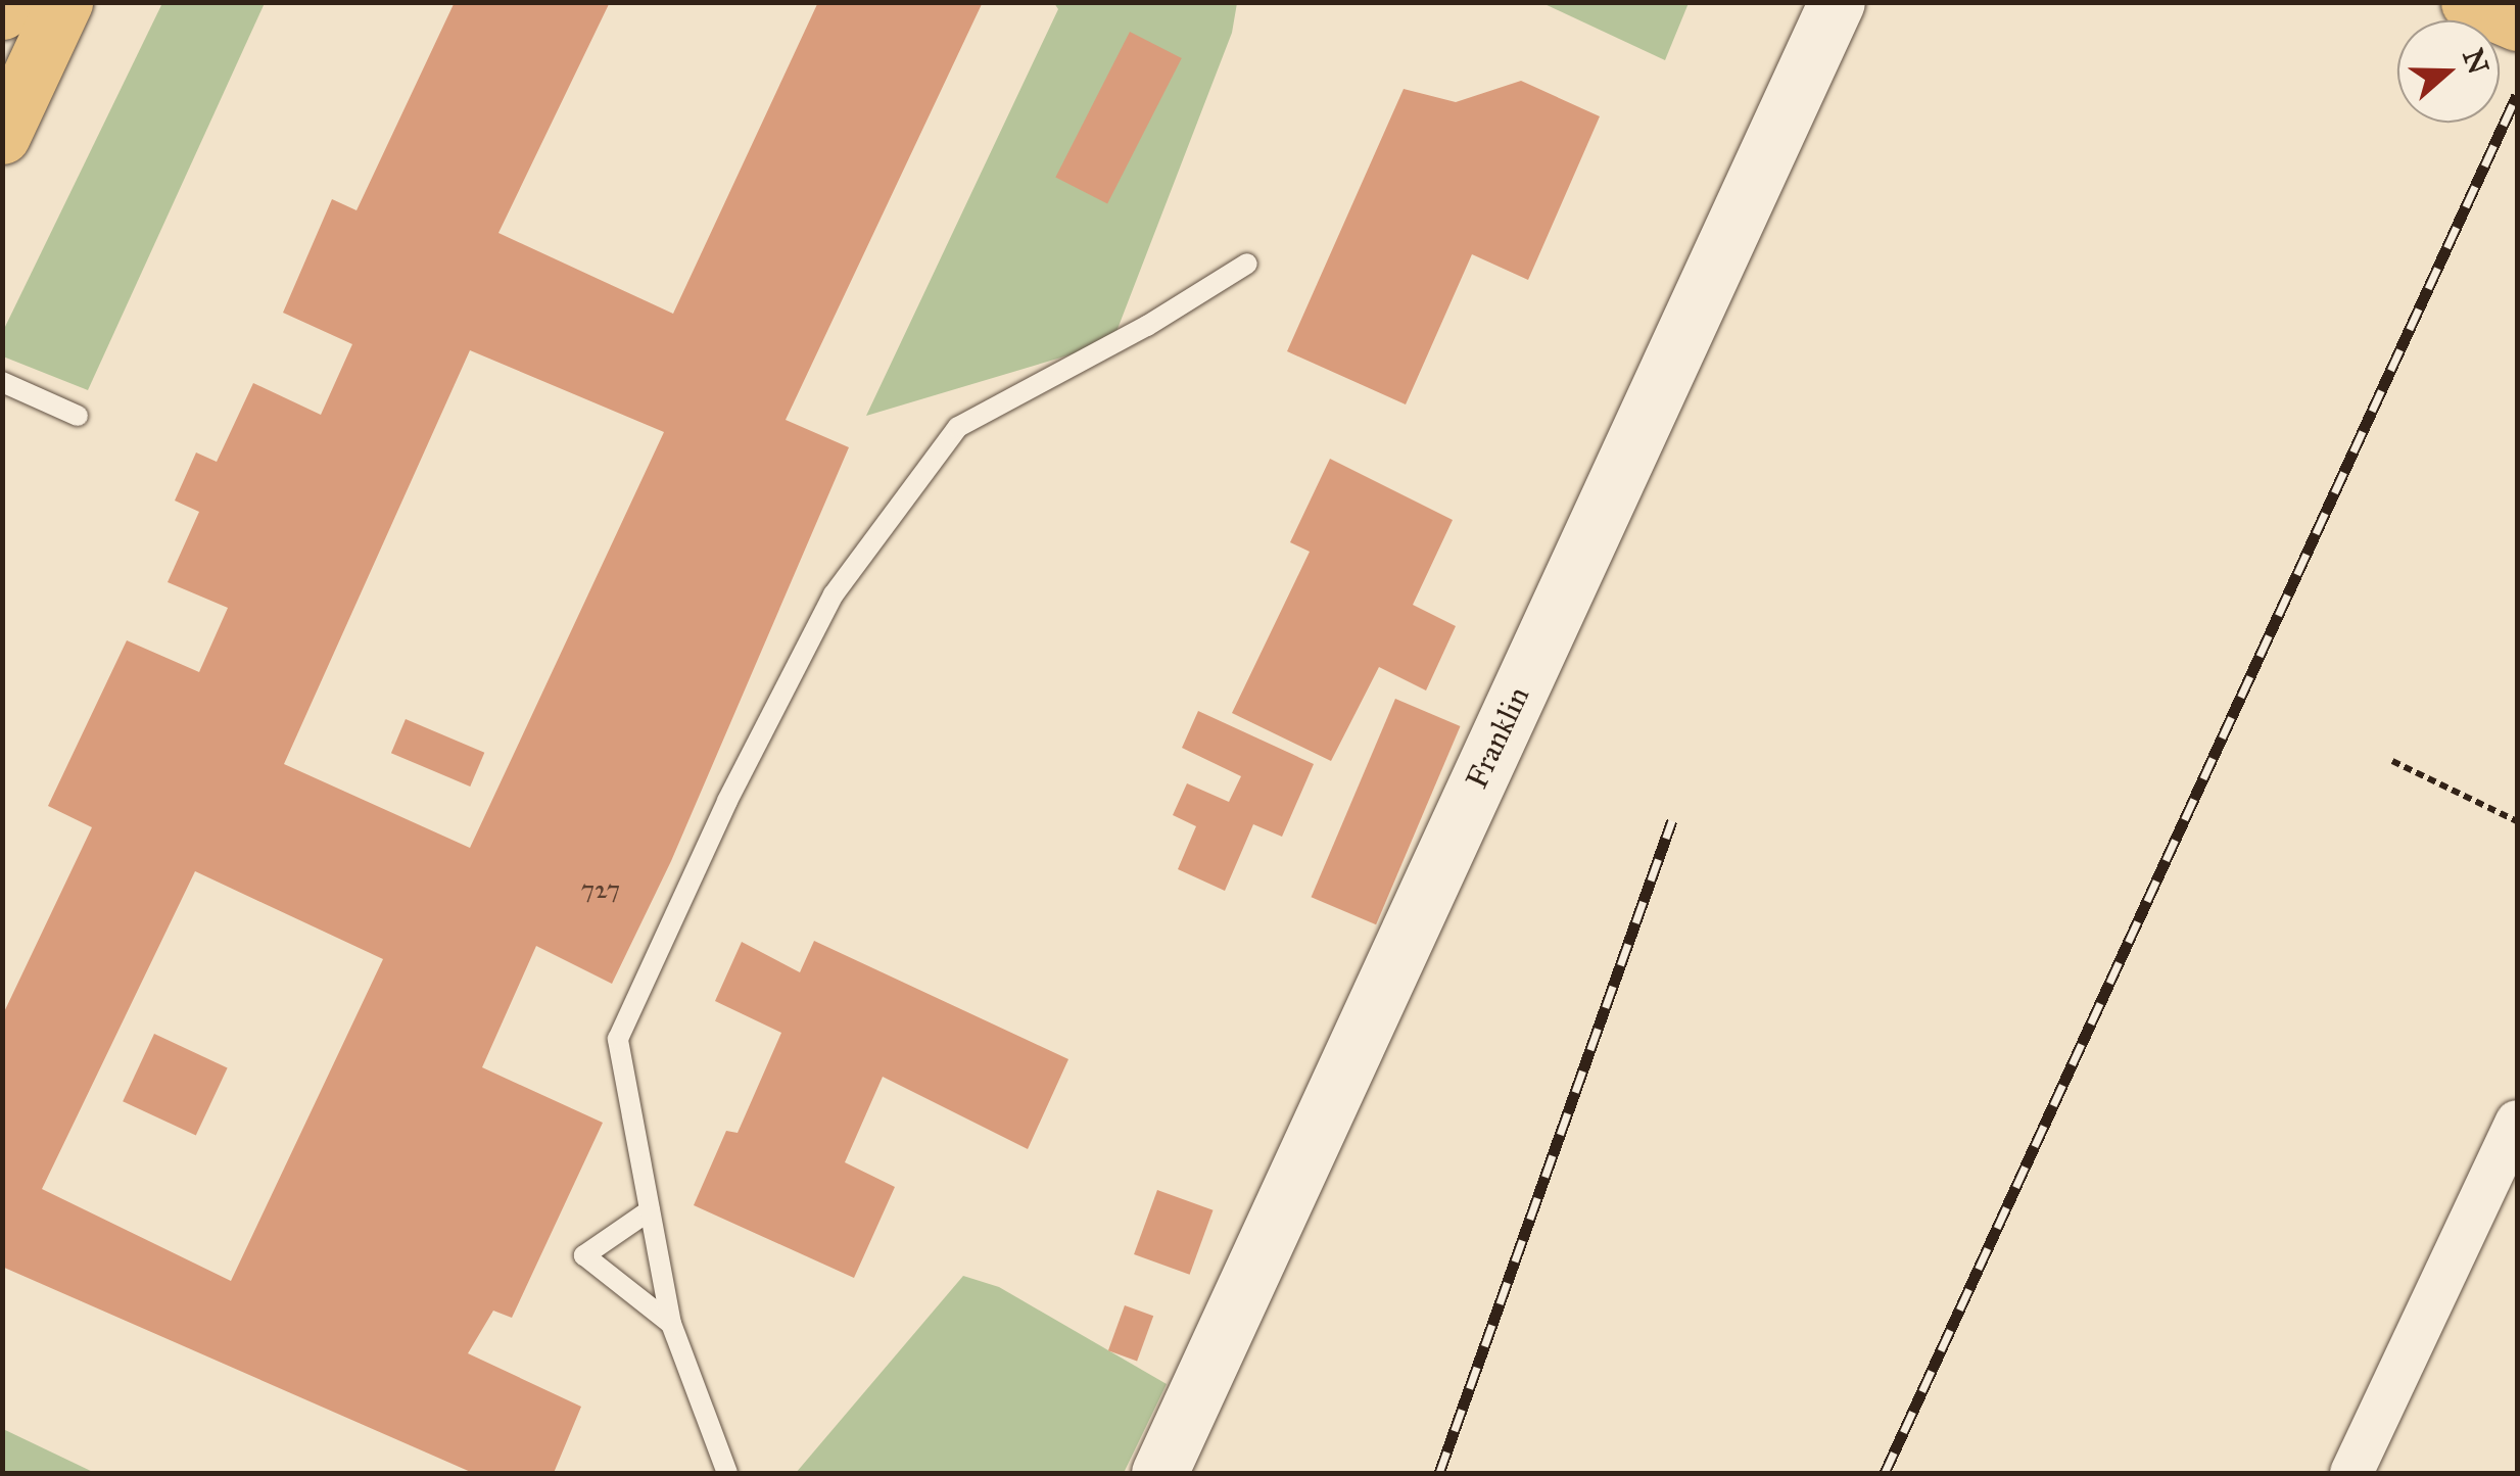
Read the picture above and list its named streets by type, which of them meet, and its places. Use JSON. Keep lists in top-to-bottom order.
{
  "streets": {
    "street": ["Franklin"]
  },
  "house_numbers": ["727"],
  "north": "right"
}
